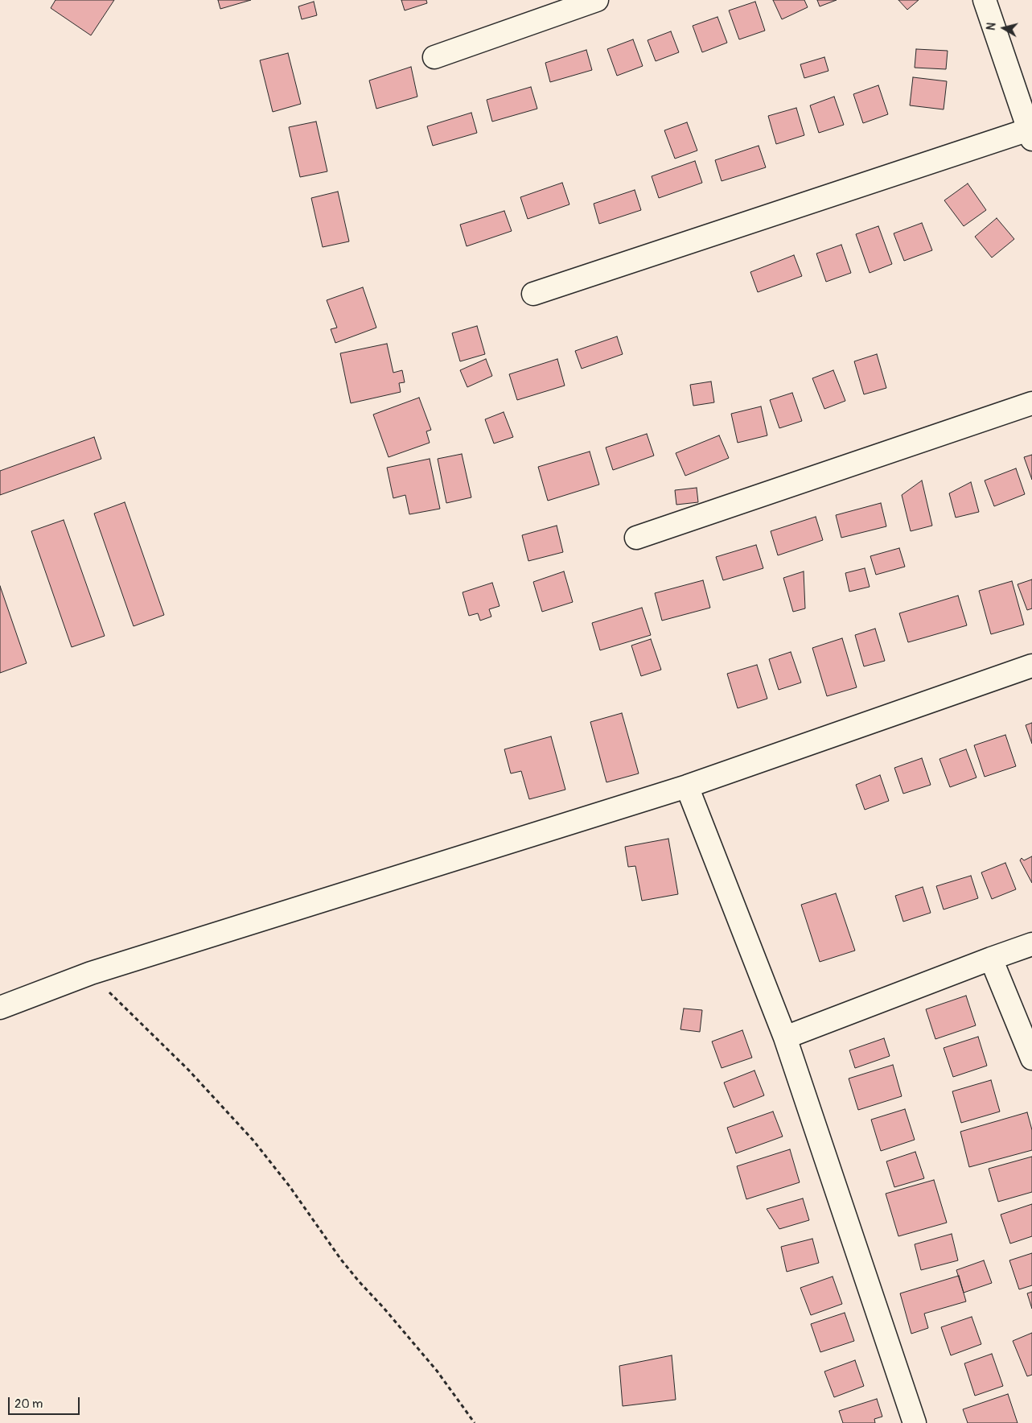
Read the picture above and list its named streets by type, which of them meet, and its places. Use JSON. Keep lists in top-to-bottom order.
{
  "scale_bar": "20 m",
  "north": "left"
}
